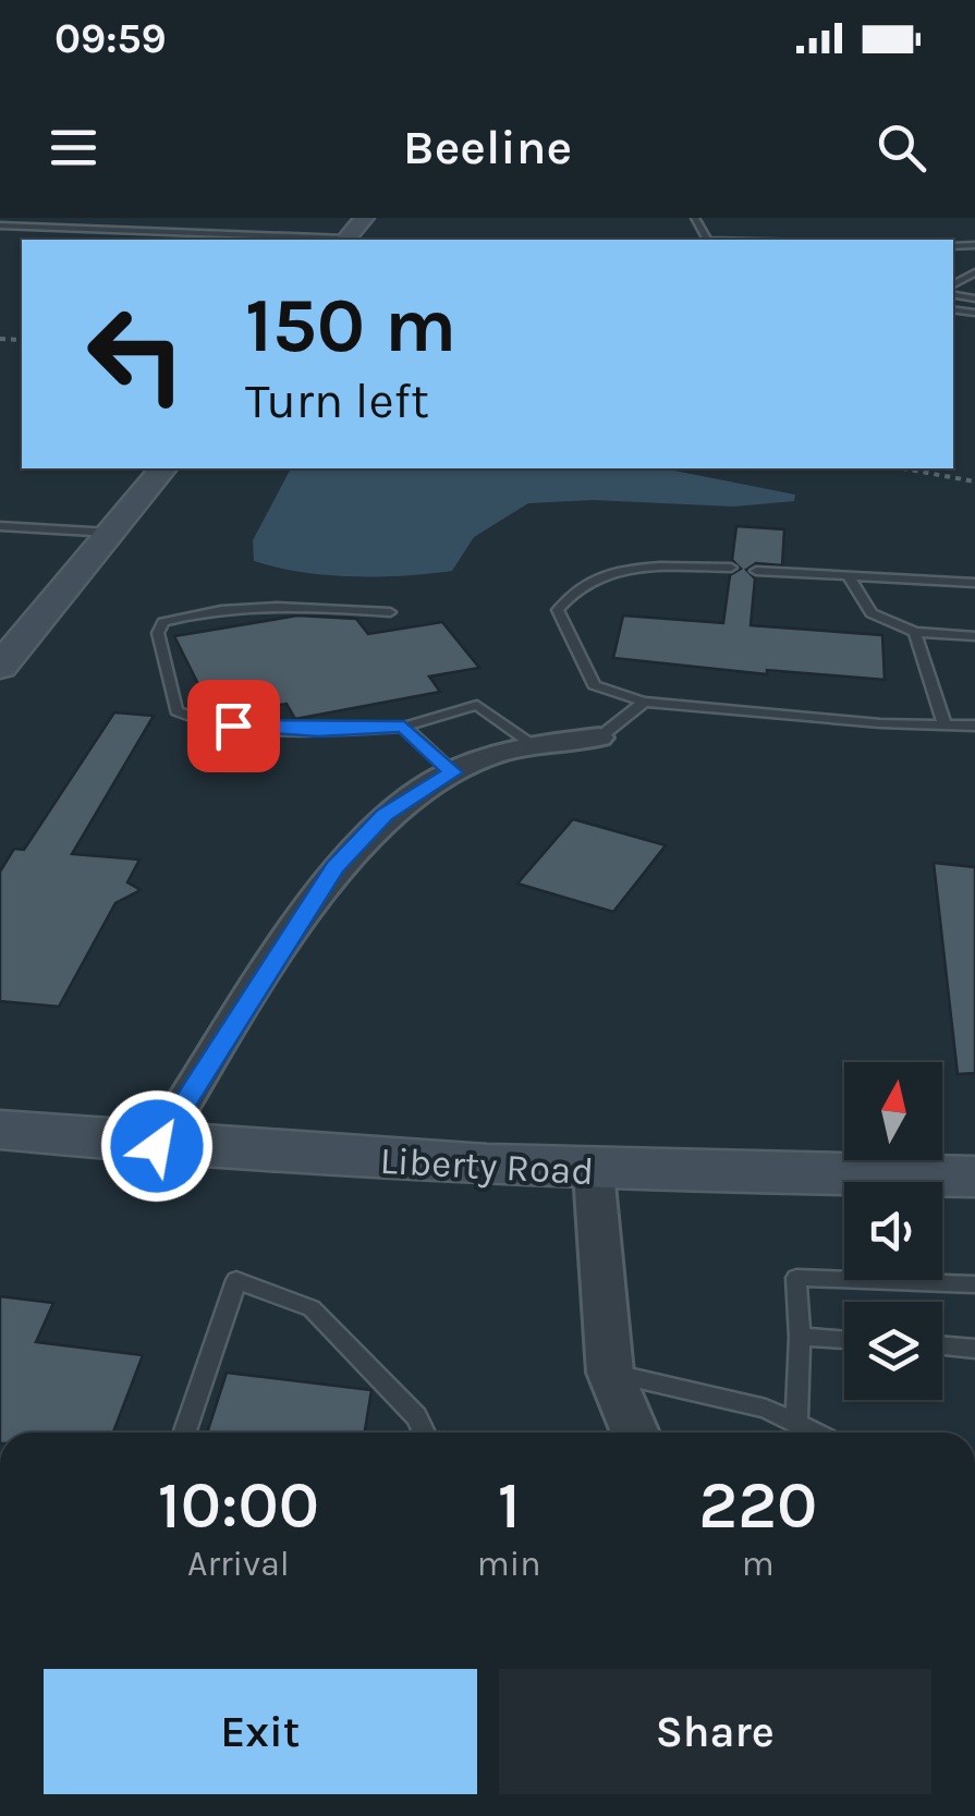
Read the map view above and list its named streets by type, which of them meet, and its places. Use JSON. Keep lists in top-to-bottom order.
{
  "streets": {
    "street": ["Liberty Road"]
  },
  "north": "top",
  "page": {
    "status": "09:59",
    "header": "Beeline",
    "turn": ["150 m", "Turn left"],
    "eta": [
      "10:00",
      "Arrival",
      "1",
      "min",
      "220",
      "m"
    ],
    "buttons": ["Exit", "Share"]
  }
}
